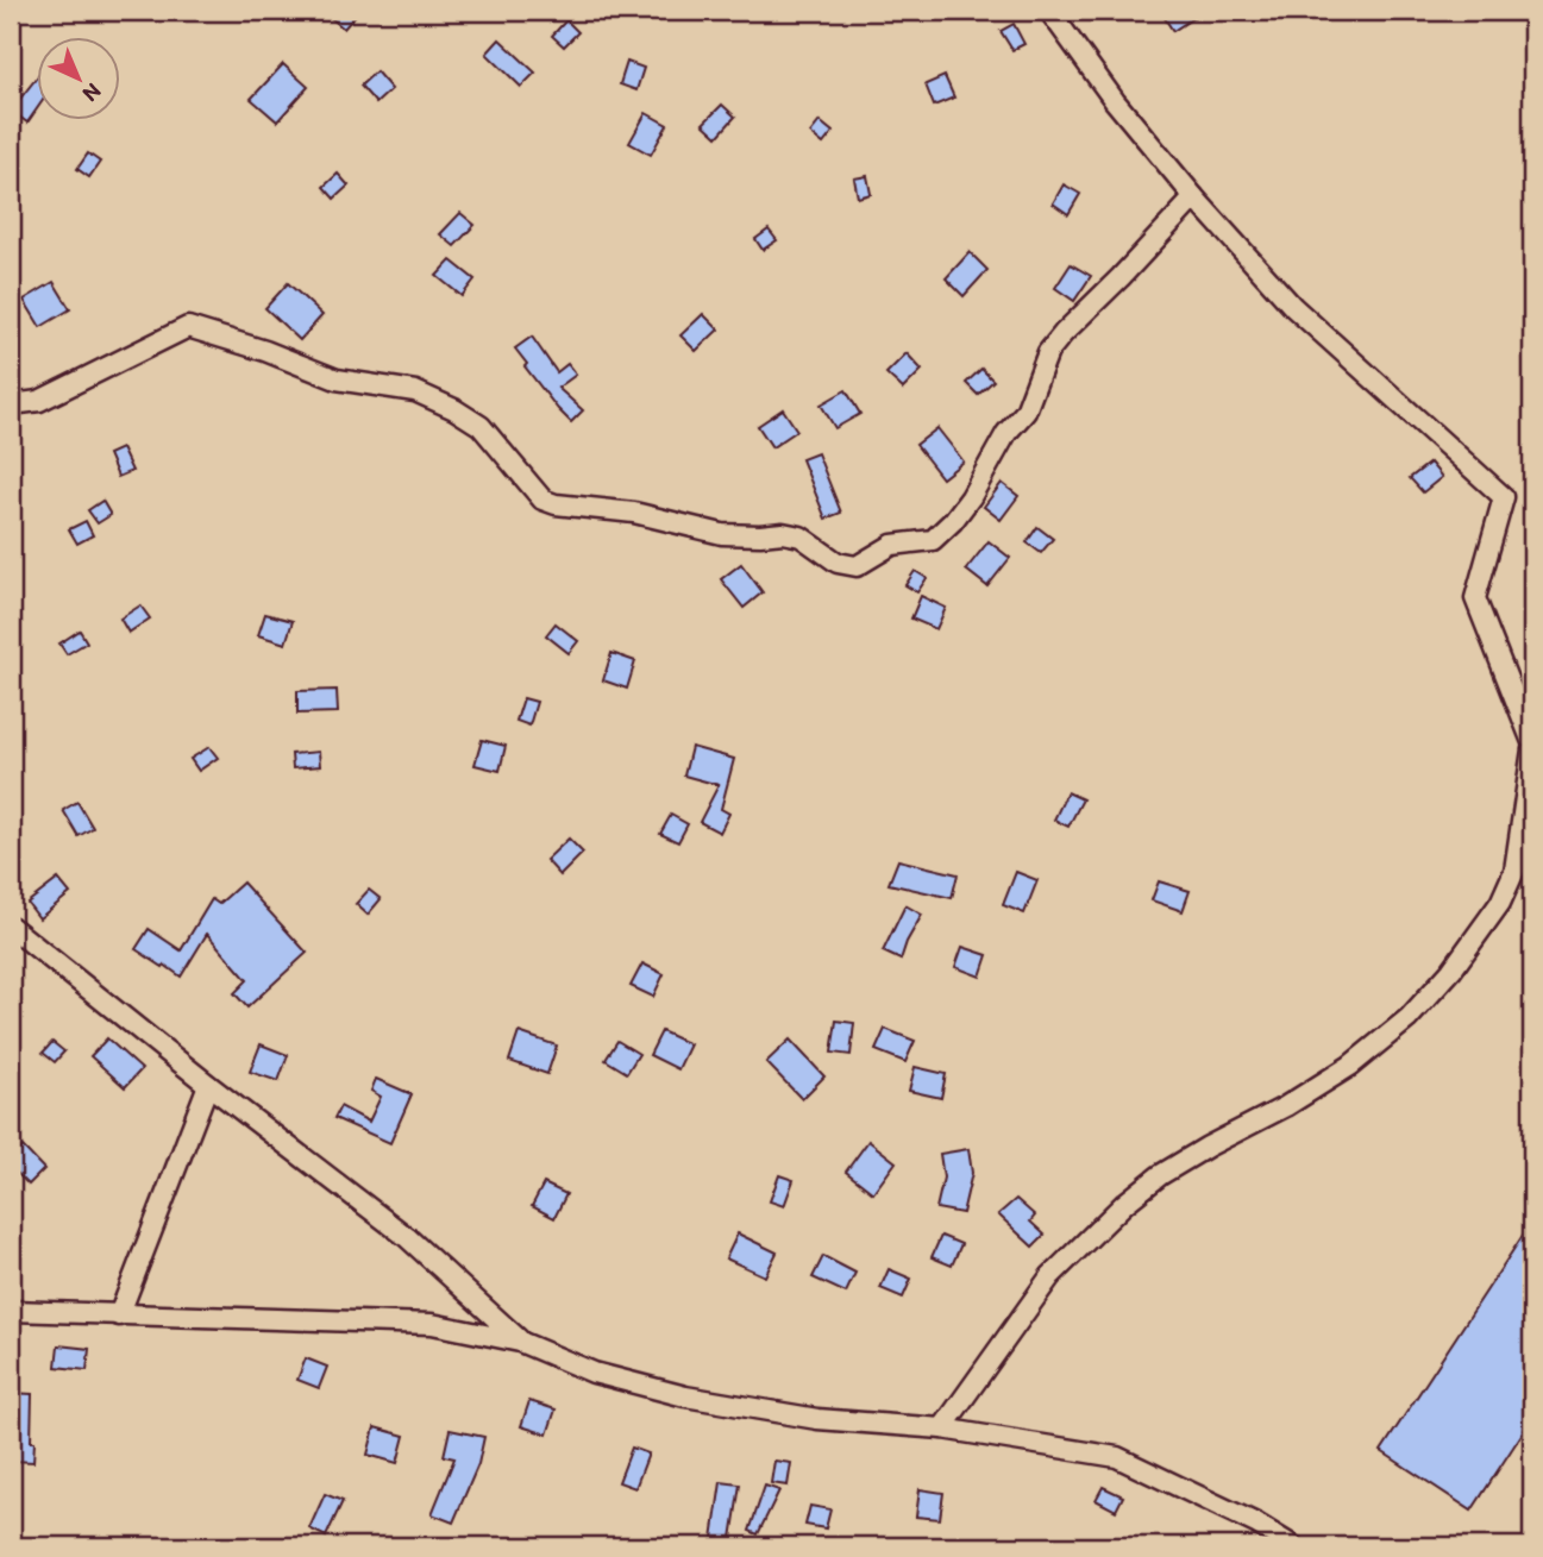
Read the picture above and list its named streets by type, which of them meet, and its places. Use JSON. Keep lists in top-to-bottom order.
{
  "north": "bottom right"
}
